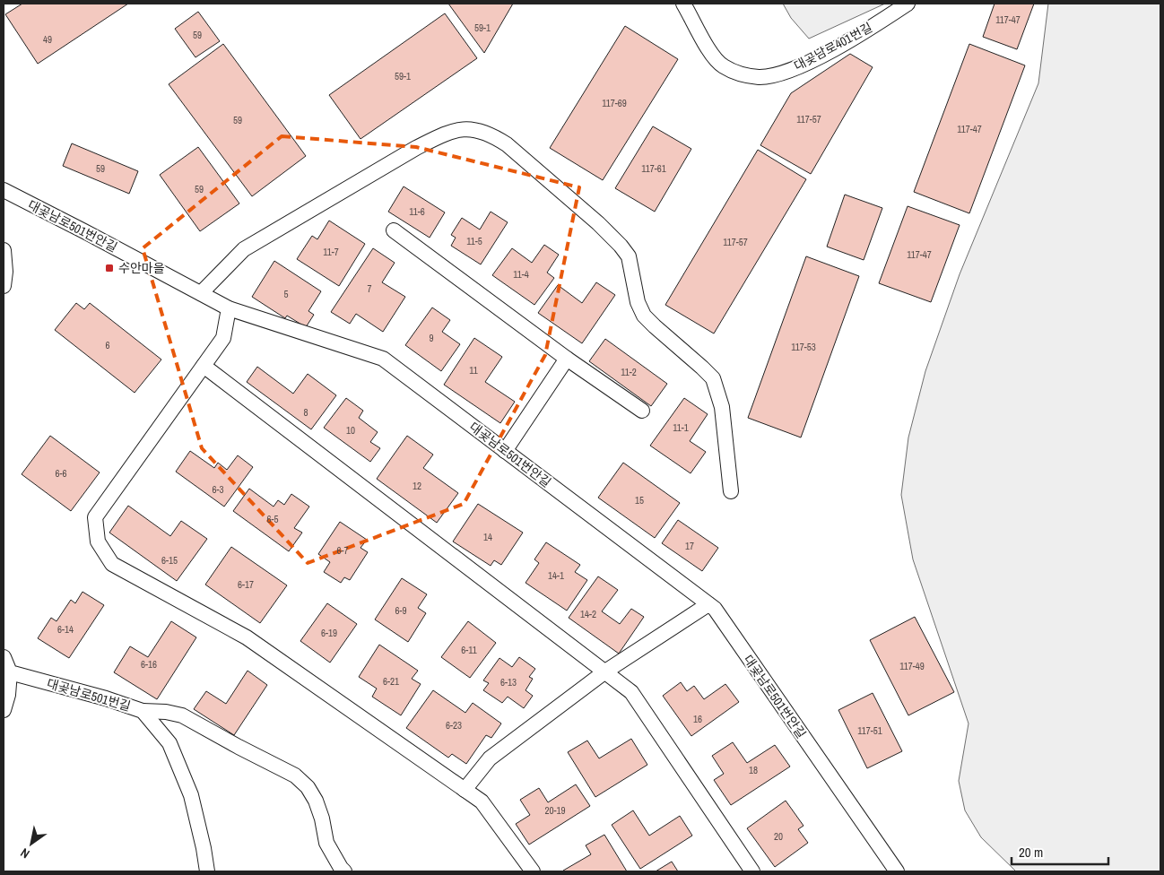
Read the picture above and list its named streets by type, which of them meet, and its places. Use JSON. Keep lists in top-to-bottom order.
{
  "streets": {
    "lane": ["대곶남로401번길", "대곶남로501번안길", "대곶남로501번길"]
  },
  "places": {
    "transit": ["수안마을"]
  },
  "house_numbers": [
    "117-47",
    "59-1",
    "59",
    "49",
    "59-1",
    "117-69",
    "117-57",
    "59",
    "117-47",
    "59",
    "117-61",
    "59",
    "11-6",
    "11-5",
    "117-57",
    "11-7",
    "117-47",
    "11-4",
    "7",
    "5",
    "9",
    "6",
    "117-53",
    "11",
    "11-2",
    "8",
    "11-1",
    "10",
    "6-6",
    "12",
    "6-3",
    "15",
    "6-5",
    "14",
    "17",
    "6-7",
    "6-15",
    "14-1",
    "6-17",
    "6-9",
    "14-2",
    "6-14",
    "6-19",
    "6-11",
    "6-16",
    "117-49",
    "6-21",
    "6-13",
    "16",
    "6-23",
    "117-51",
    "18",
    "20-19",
    "20"
  ],
  "scale_bar": "20 m",
  "north": "bottom left"
}
